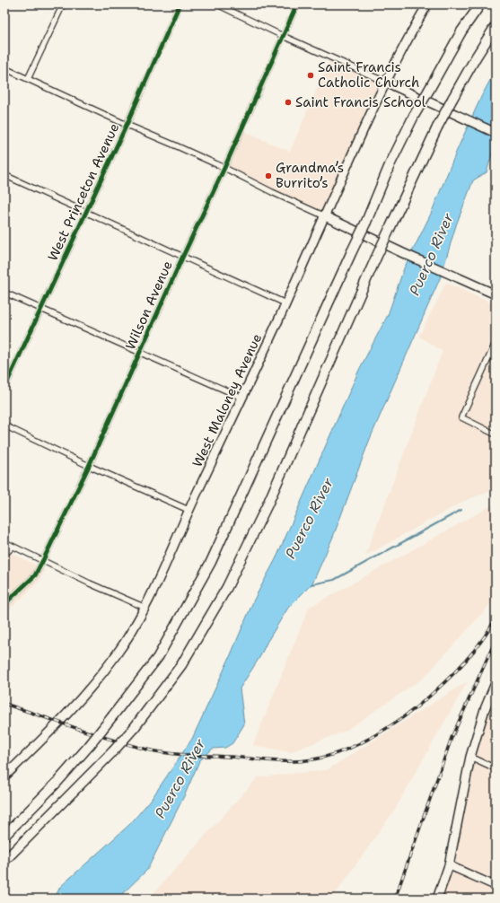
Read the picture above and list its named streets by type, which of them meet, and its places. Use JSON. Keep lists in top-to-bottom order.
{
  "streets": {
    "main road": ["West Maloney Avenue"],
    "street": ["West Princeton Avenue", "Wilson Avenue"]
  },
  "water": ["Puerco River"],
  "places": ["Saint Francis Catholic Church", "Saint Francis School", "Grandma’s Burrito’s"]
}
